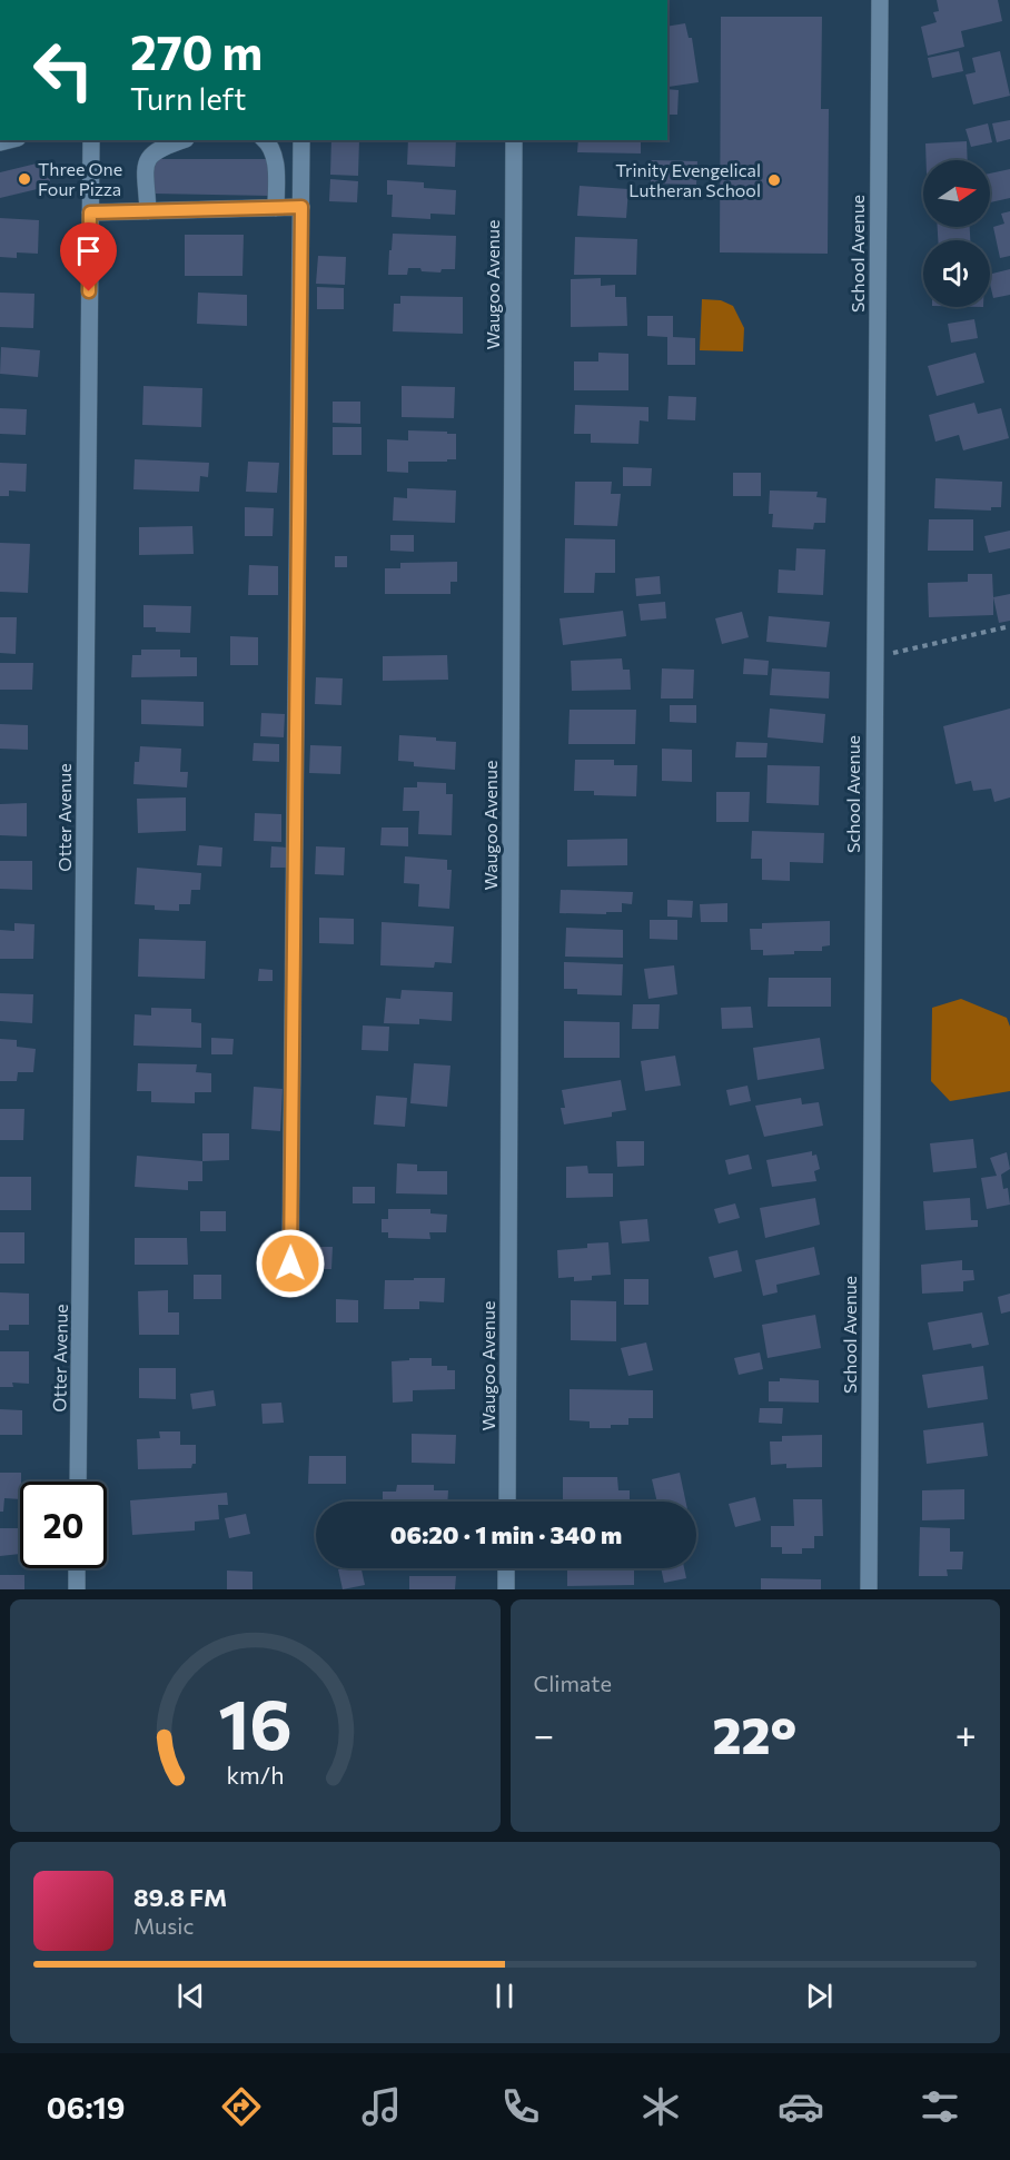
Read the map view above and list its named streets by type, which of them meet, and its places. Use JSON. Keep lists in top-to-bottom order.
{
  "streets": {
    "street": ["School Avenue", "Waugoo Avenue", "Otter Avenue"]
  },
  "places": ["Three One Four Pizza", "Trinity Evengelical Lutheran School"],
  "north": "right",
  "page": {
    "turn": ["270 m", "Turn left"],
    "limit": "20",
    "trip": "06:20 · 1 min · 340 m",
    "tile": "Climate",
    "heat": ["−", "22°", "+"],
    "song": ["89.8 FM", "Music"],
    "tabs": "06:19",
    "gauge": ["16", "km/h"]
  }
}
